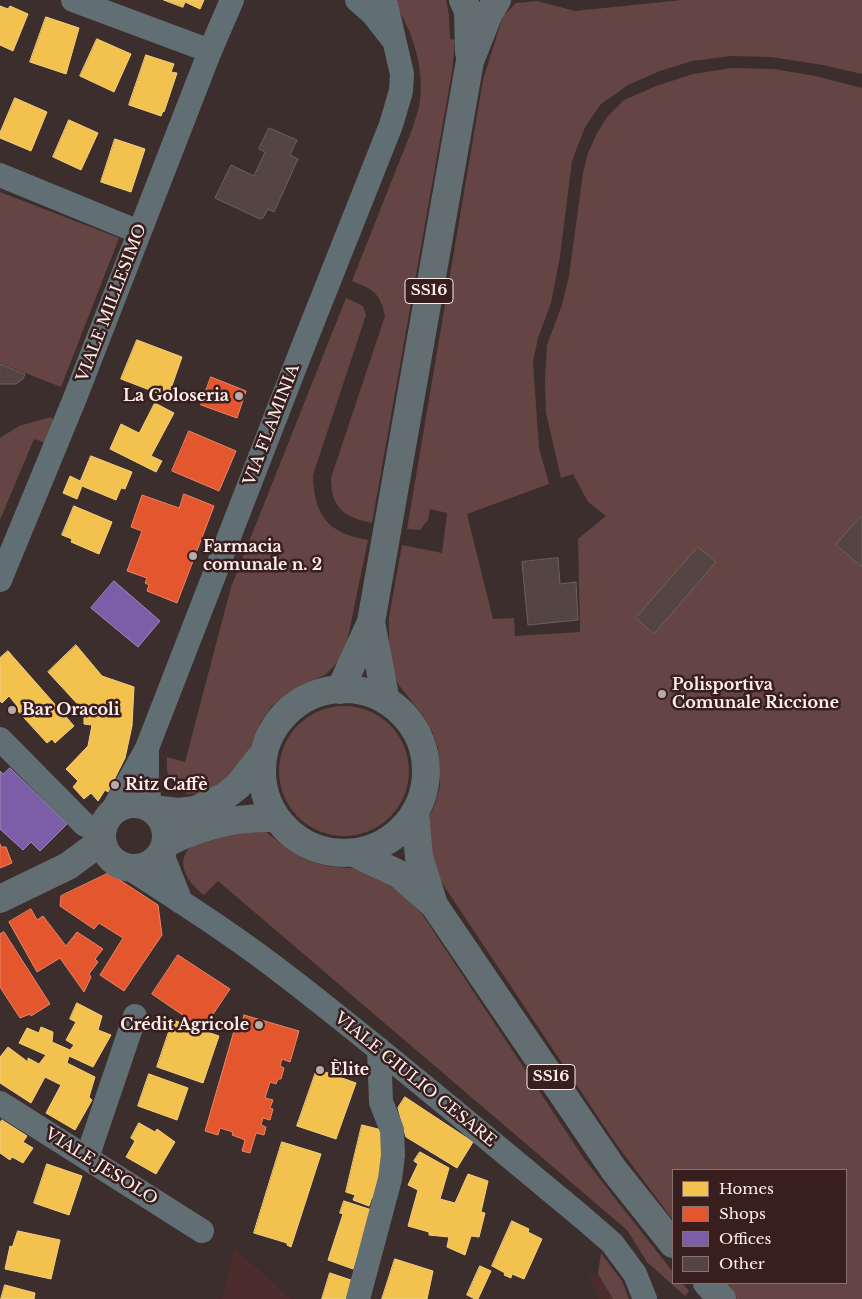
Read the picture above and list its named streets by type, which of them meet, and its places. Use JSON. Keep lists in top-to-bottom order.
{
  "streets": {
    "main road": ["SS16"],
    "street": [
      "VIALE MILLESIMO",
      "VIA FLAMINIA",
      "VIALE GIULIO CESARE",
      "VIALE JESOLO"
    ]
  },
  "places": [
    "La Goloseria",
    "Farmacia comunale n. 2",
    "Polisportiva Comunale Riccione",
    "Bar Oracoli",
    "Ritz Caffè",
    "Crédit Agricole",
    "Èlite"
  ],
  "legend": [
    "Homes",
    "Shops",
    "Offices",
    "Other"
  ]
}
